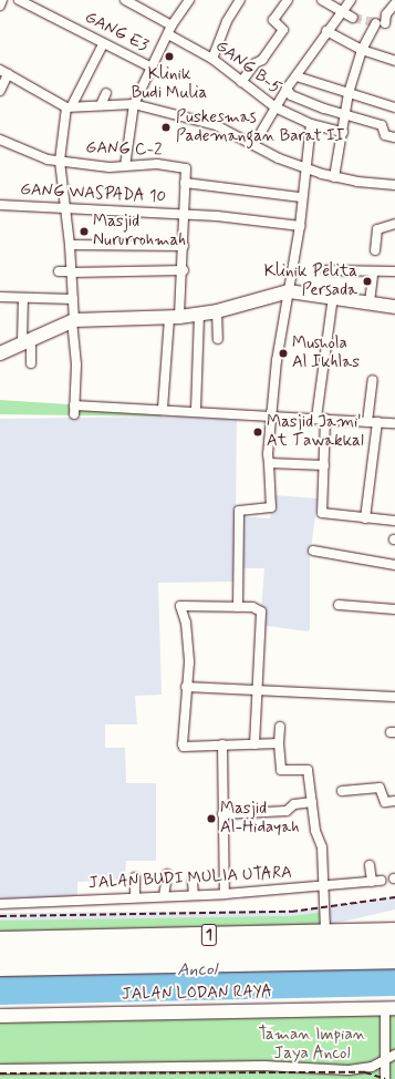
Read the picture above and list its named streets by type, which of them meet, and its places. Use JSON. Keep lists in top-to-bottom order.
{
  "streets": {
    "highway": ["1"],
    "street": [
      "GANG E3",
      "GANG B-5",
      "GANG C-2",
      "GANG WASPADA 10",
      "JALAN BUDI MULIA UTARA",
      "JALAN LODAN RAYA"
    ]
  },
  "water": ["Ancol"],
  "parks": ["Taman Impian Jaya Ancol"],
  "places": [
    "Klinik Budi Mulia",
    "Puskesmas Pademangan Barat II",
    "Masjid Nururrohmah",
    "Klinik Pelita Persada",
    "Mushola Al Ikhlas",
    "Masjid Jami' At Tawakkal",
    "Masjid Al-Hidayah"
  ]
}
